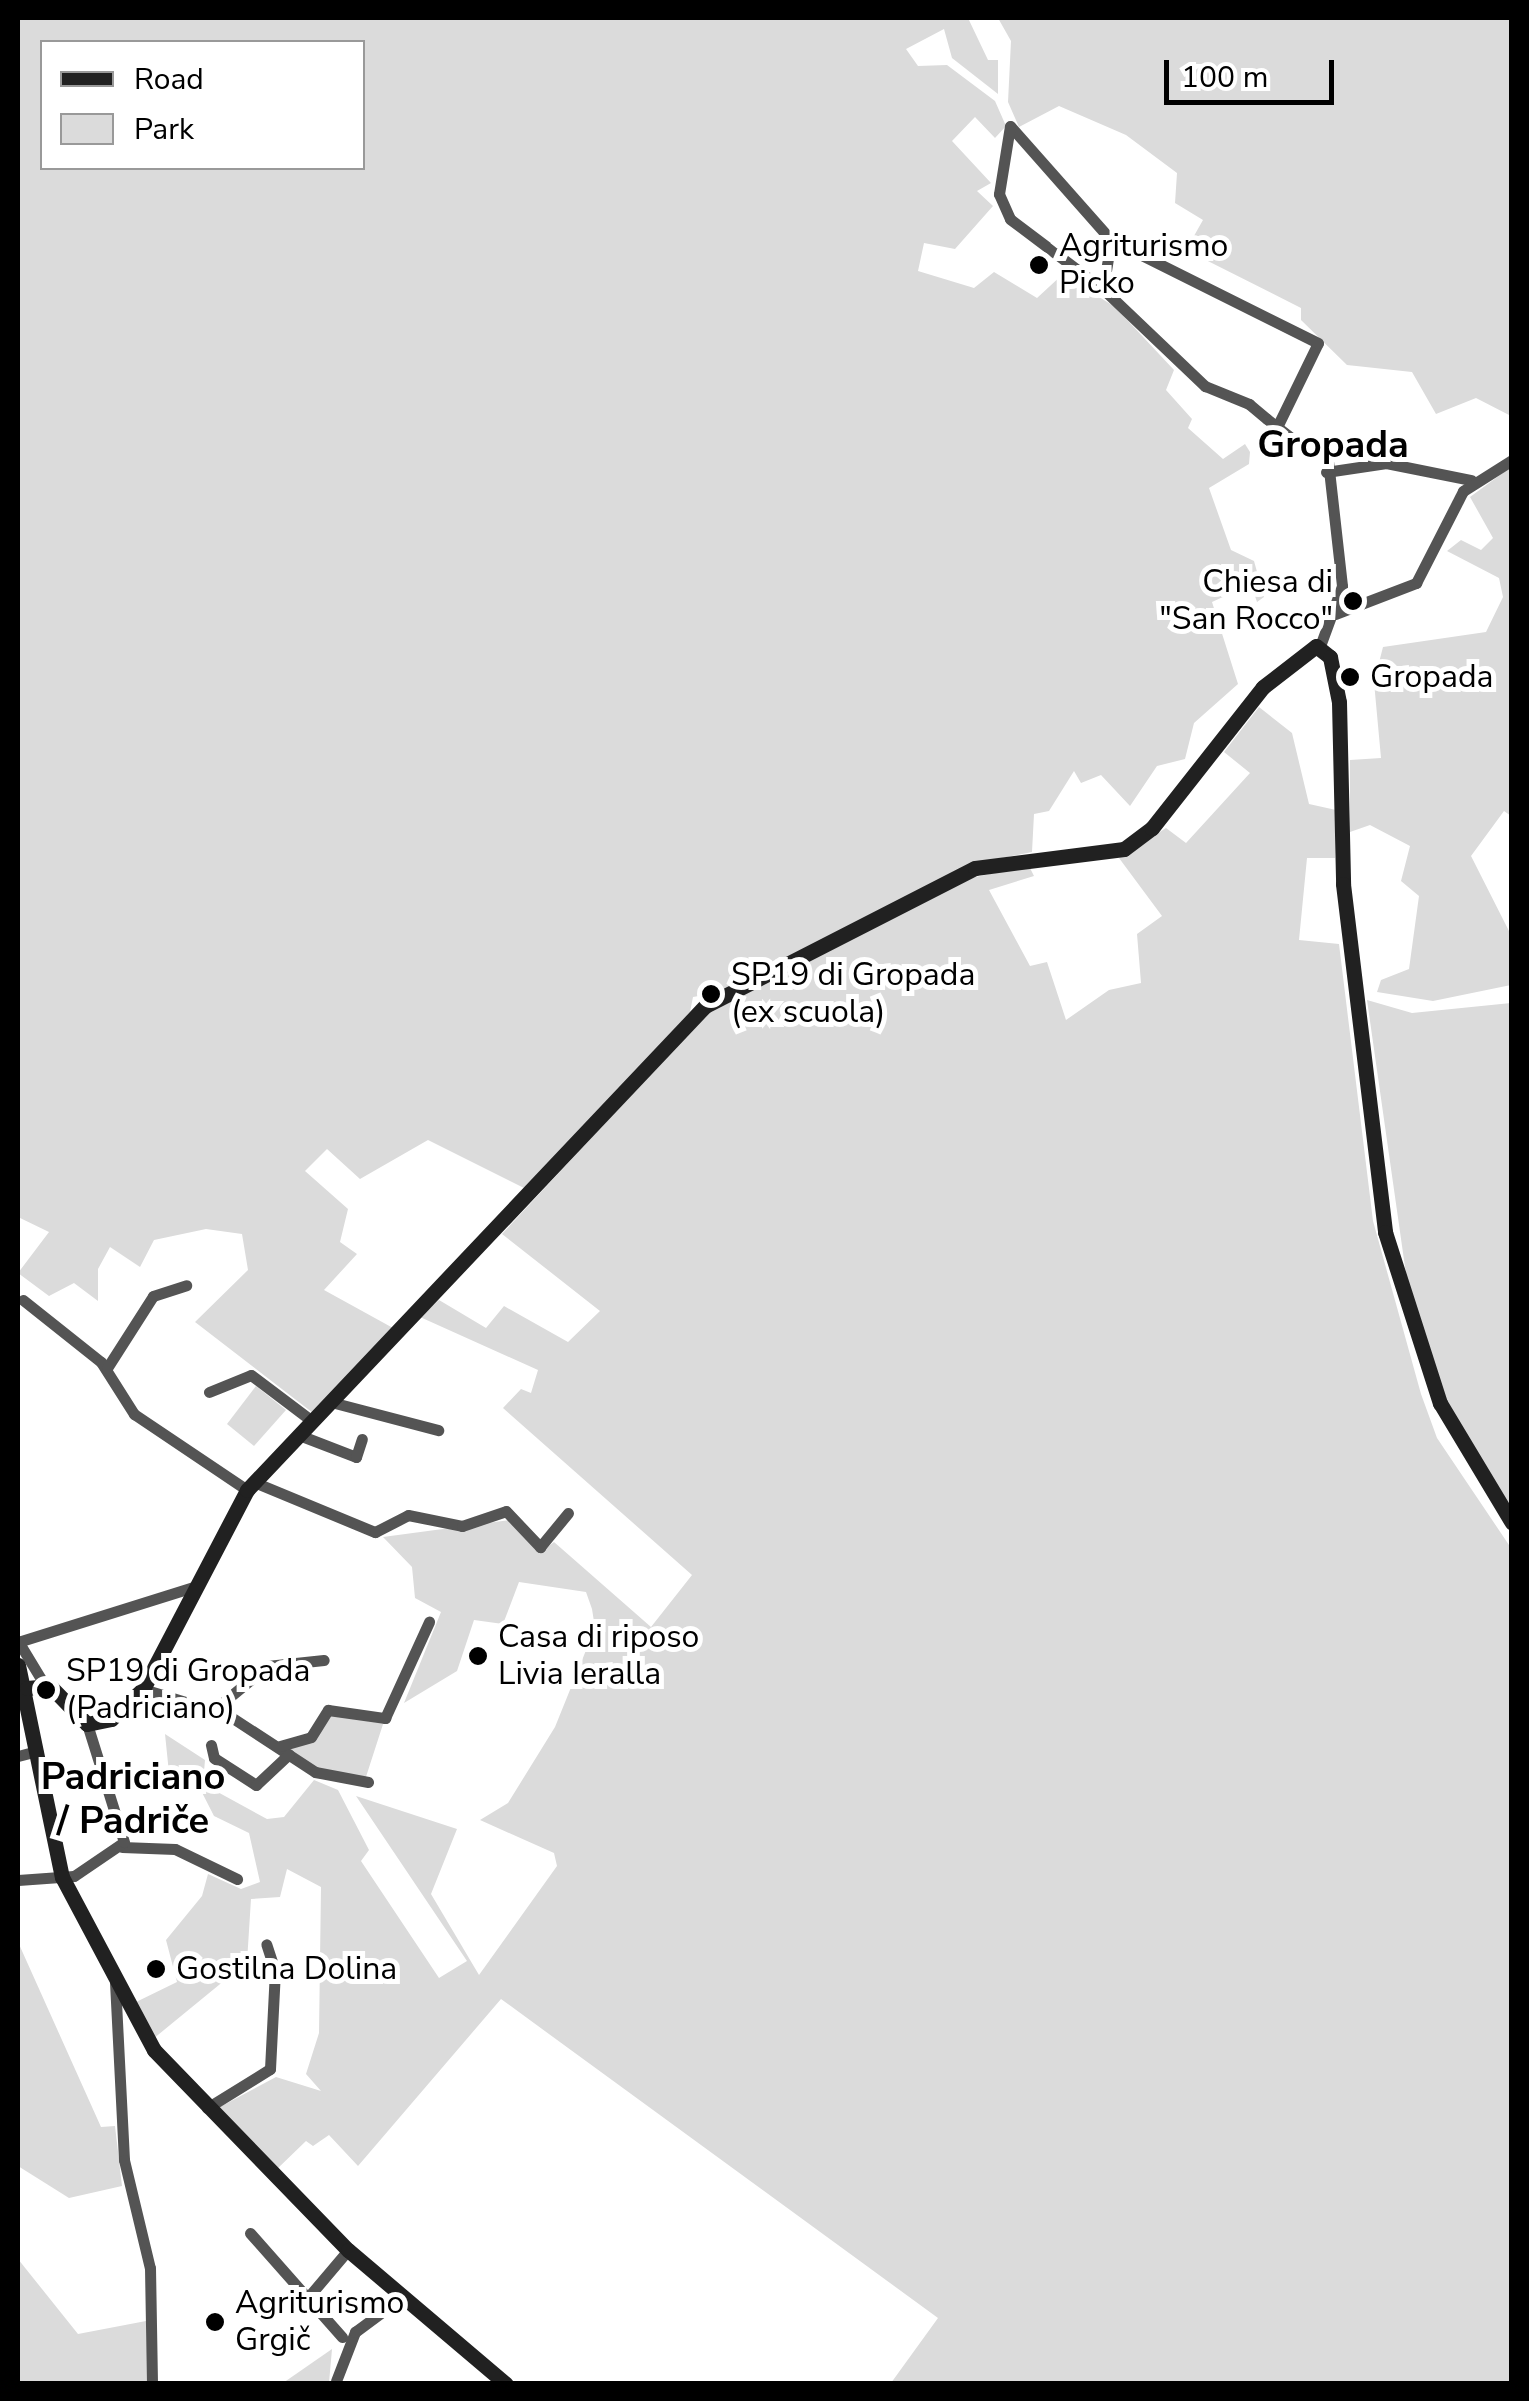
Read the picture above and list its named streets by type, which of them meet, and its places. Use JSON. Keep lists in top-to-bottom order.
{
  "districts": ["Gropada", "Padriciano / Padriče"],
  "places": [
    "Agriturismo Picko",
    "Chiesa di \"San Rocco\"",
    "Gropada",
    "SP19 di Gropada (ex scuola)",
    "Casa di riposo Livia Ieralla",
    "SP19 di Gropada (Padriciano)",
    "Gostilna Dolina",
    "Agriturismo Grgič"
  ],
  "legend": ["Road", "Park"],
  "scale_bar": "100 m"
}
